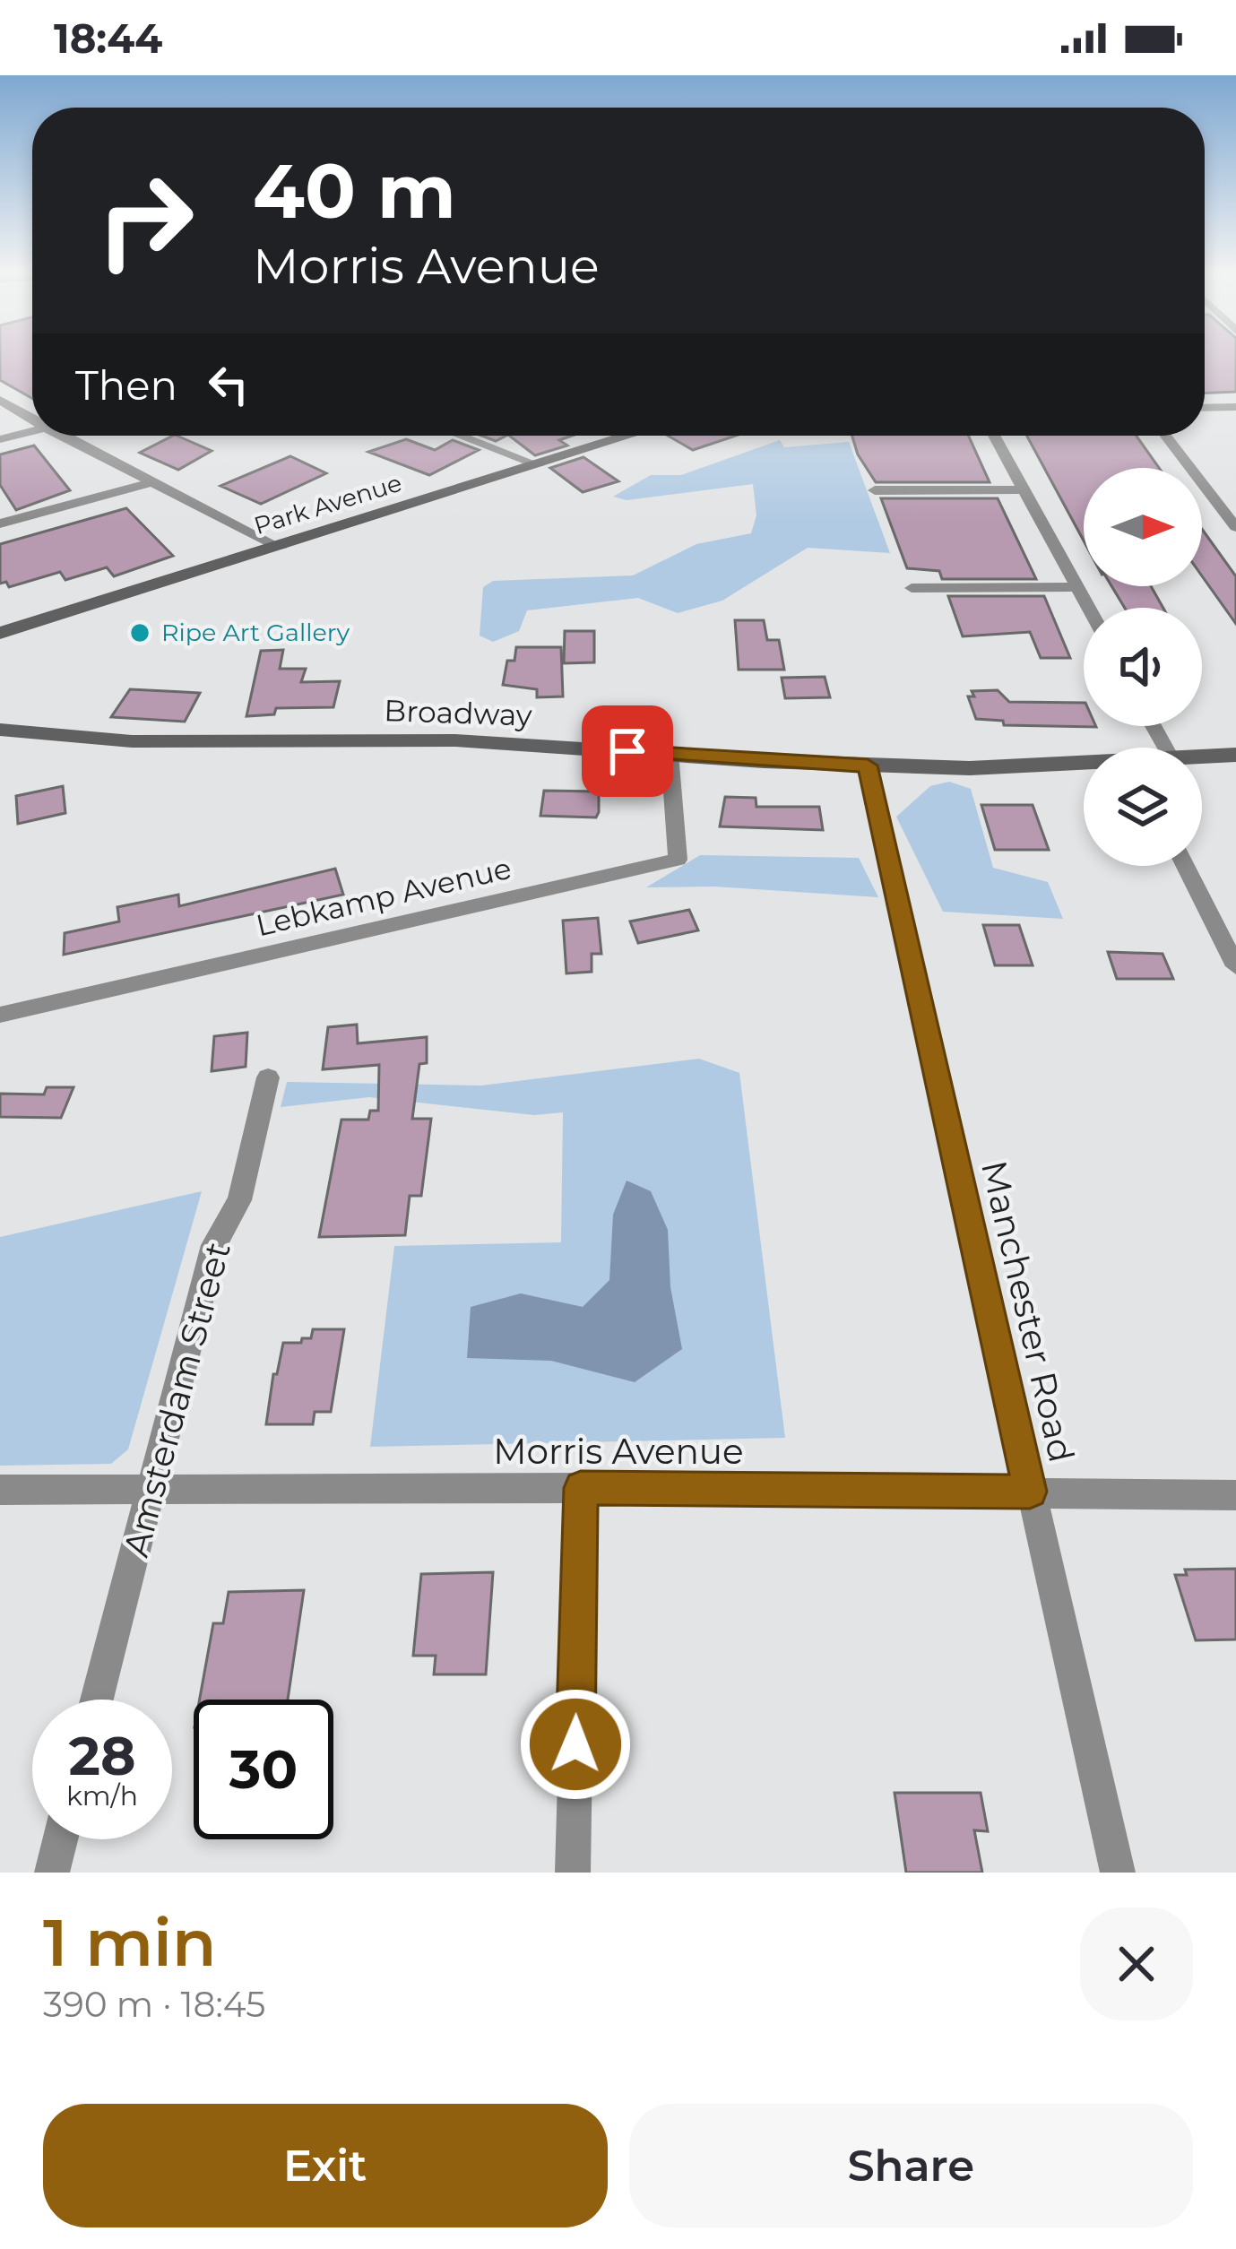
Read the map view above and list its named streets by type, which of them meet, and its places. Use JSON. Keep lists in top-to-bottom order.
{
  "streets": {
    "main road": ["Park Avenue", "Broadway"],
    "street": [
      "Lebkamp Avenue",
      "Manchester Road",
      "Amsterdam Street",
      "Morris Avenue"
    ]
  },
  "crossings": [
    ["Broadway", "Lebkamp Avenue"],
    ["Broadway", "Manchester Road"],
    ["Manchester Road", "Morris Avenue"],
    ["Amsterdam Street", "Morris Avenue"]
  ],
  "places": ["Ripe Art Gallery"],
  "north": "right",
  "page": {
    "status": "18:44",
    "turn": ["40 m", "Morris Avenue"],
    "then": "Then",
    "speed": "28 km/h",
    "limit": "30",
    "heading": ["1 min", "390 m · 18:45"],
    "buttons": ["Exit", "Share"]
  }
}
